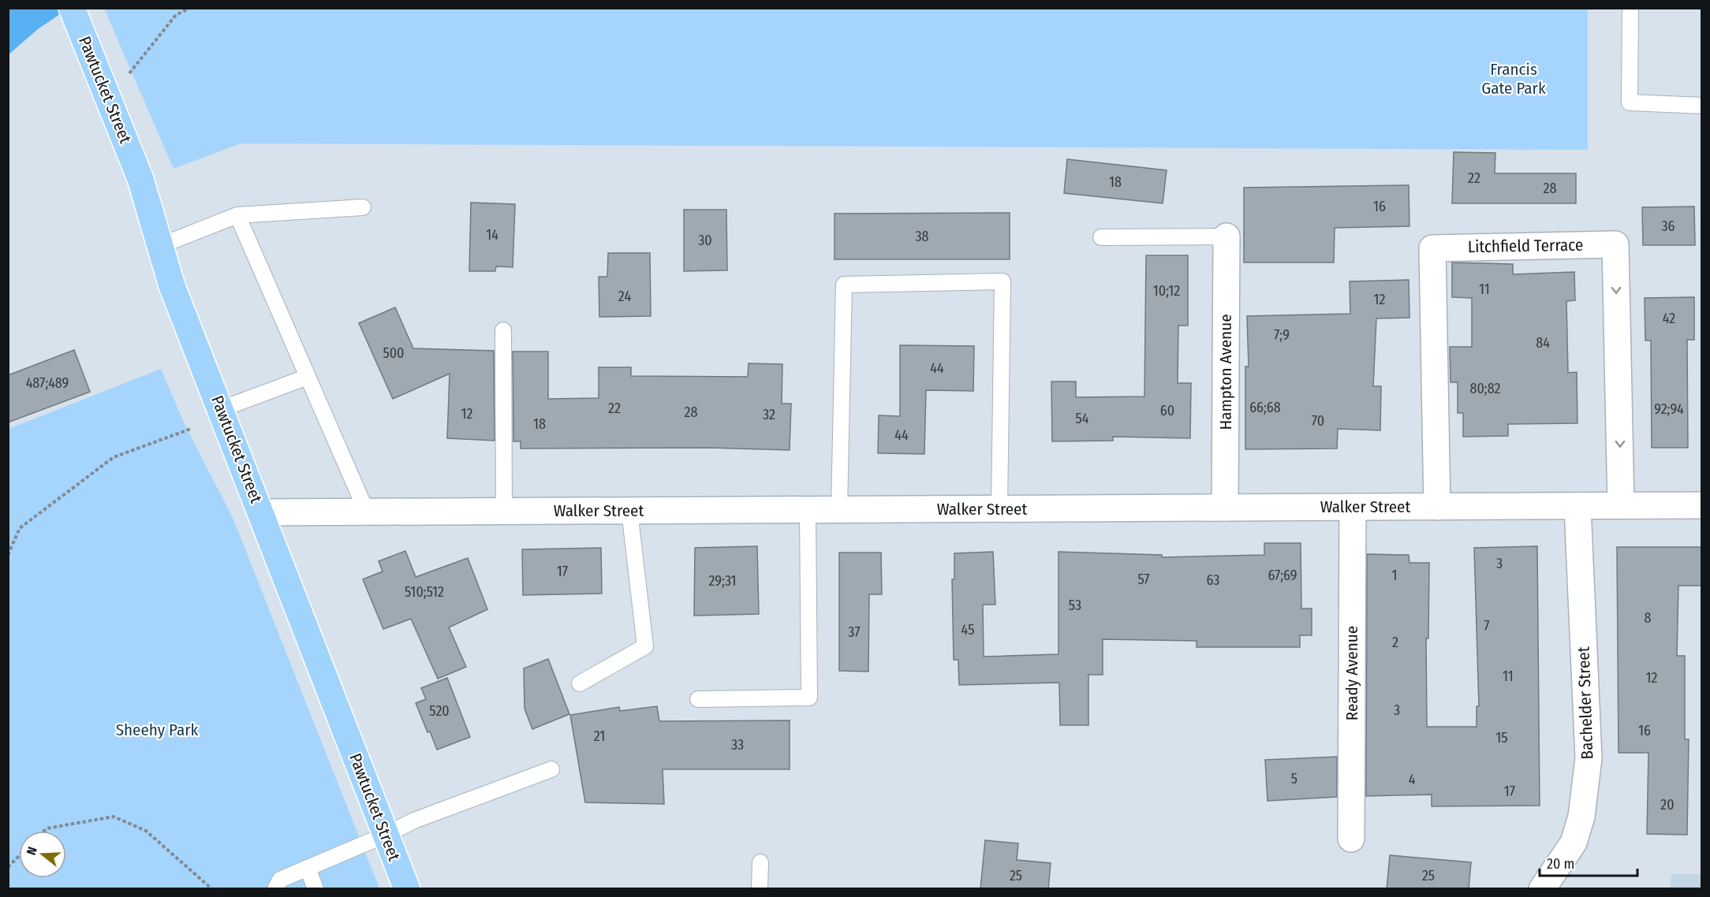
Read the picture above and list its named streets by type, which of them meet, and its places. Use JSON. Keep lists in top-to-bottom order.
{
  "streets": {
    "main road": ["Pawtucket Street"],
    "street": [
      "Litchfield Terrace",
      "Hampton Avenue",
      "Walker Street",
      "Ready Avenue",
      "Bachelder Street"
    ]
  },
  "crossings": [
    ["Pawtucket Street", "Walker Street"],
    ["Litchfield Terrace", "Walker Street"],
    ["Hampton Avenue", "Walker Street"],
    ["Walker Street", "Ready Avenue"],
    ["Walker Street", "Bachelder Street"]
  ],
  "parks": ["Francis Gate Park", "Sheehy Park"],
  "house_numbers": [
    "22",
    "18",
    "28",
    "16",
    "36",
    "14",
    "38",
    "30",
    "11",
    "10;12",
    "24",
    "12",
    "42",
    "7;9",
    "84",
    "500",
    "44",
    "487;489",
    "80;82",
    "66;68",
    "22",
    "92;94",
    "60",
    "28",
    "12",
    "32",
    "54",
    "70",
    "18",
    "44",
    "3",
    "17",
    "67;69",
    "1",
    "57",
    "63",
    "29;31",
    "510;512",
    "53",
    "8",
    "7",
    "45",
    "37",
    "2",
    "11",
    "12",
    "3",
    "520",
    "16",
    "21",
    "15",
    "33",
    "5",
    "4",
    "17",
    "20",
    "25",
    "25"
  ],
  "scale_bar": "20 m",
  "north": "left"
}
